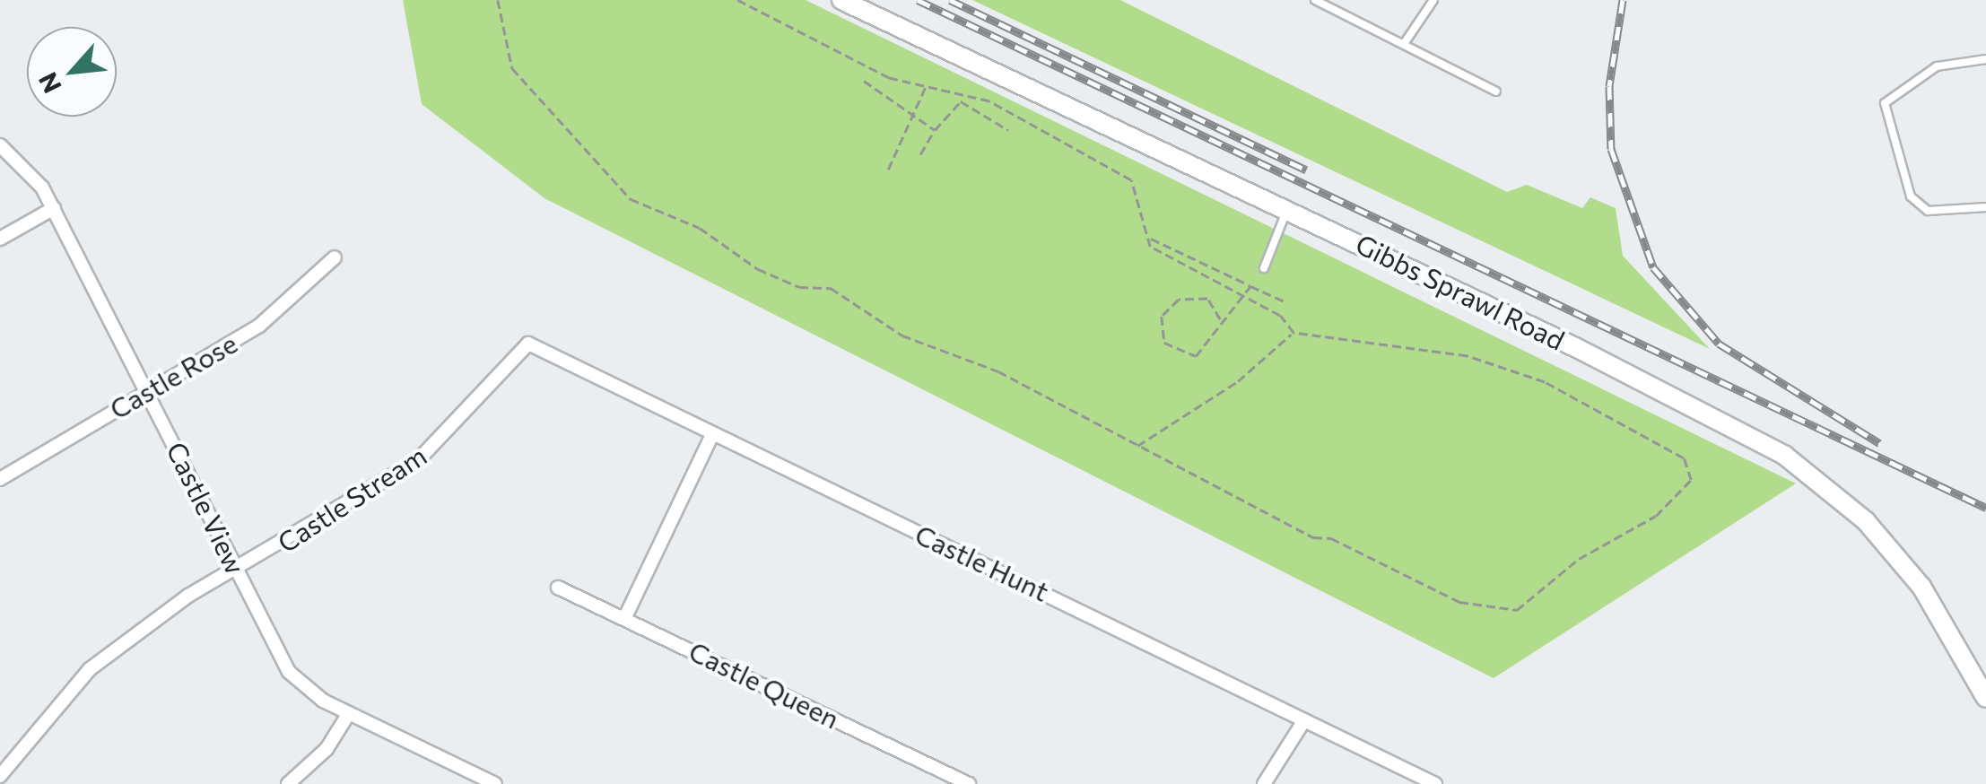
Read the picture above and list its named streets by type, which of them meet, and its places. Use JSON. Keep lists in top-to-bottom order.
{
  "streets": {
    "main road": ["Gibbs Sprawl Road"],
    "street": [
      "Castle Rose",
      "Castle Stream",
      "Castle View",
      "Castle Hunt",
      "Castle Queen"
    ]
  },
  "crossings": [
    ["Castle Rose", "Castle View"],
    ["Castle Stream", "Castle View"],
    ["Castle Stream", "Castle Hunt"]
  ],
  "north": "bottom left"
}
